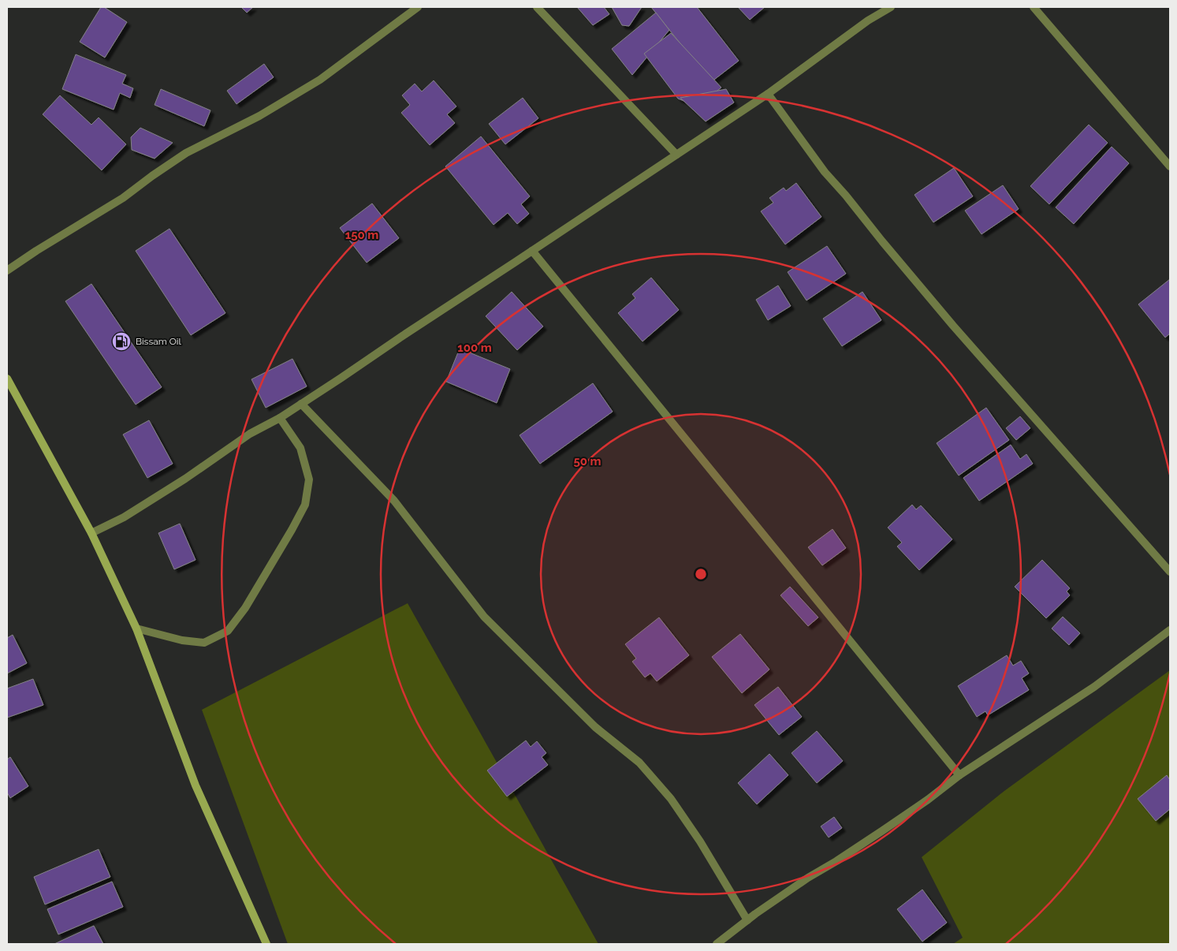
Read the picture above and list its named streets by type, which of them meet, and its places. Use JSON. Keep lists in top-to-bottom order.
{
  "places": {
    "fuel station": ["Bissam Oil"]
  },
  "rings": ["150 m", "100 m", "50 m"]
}
